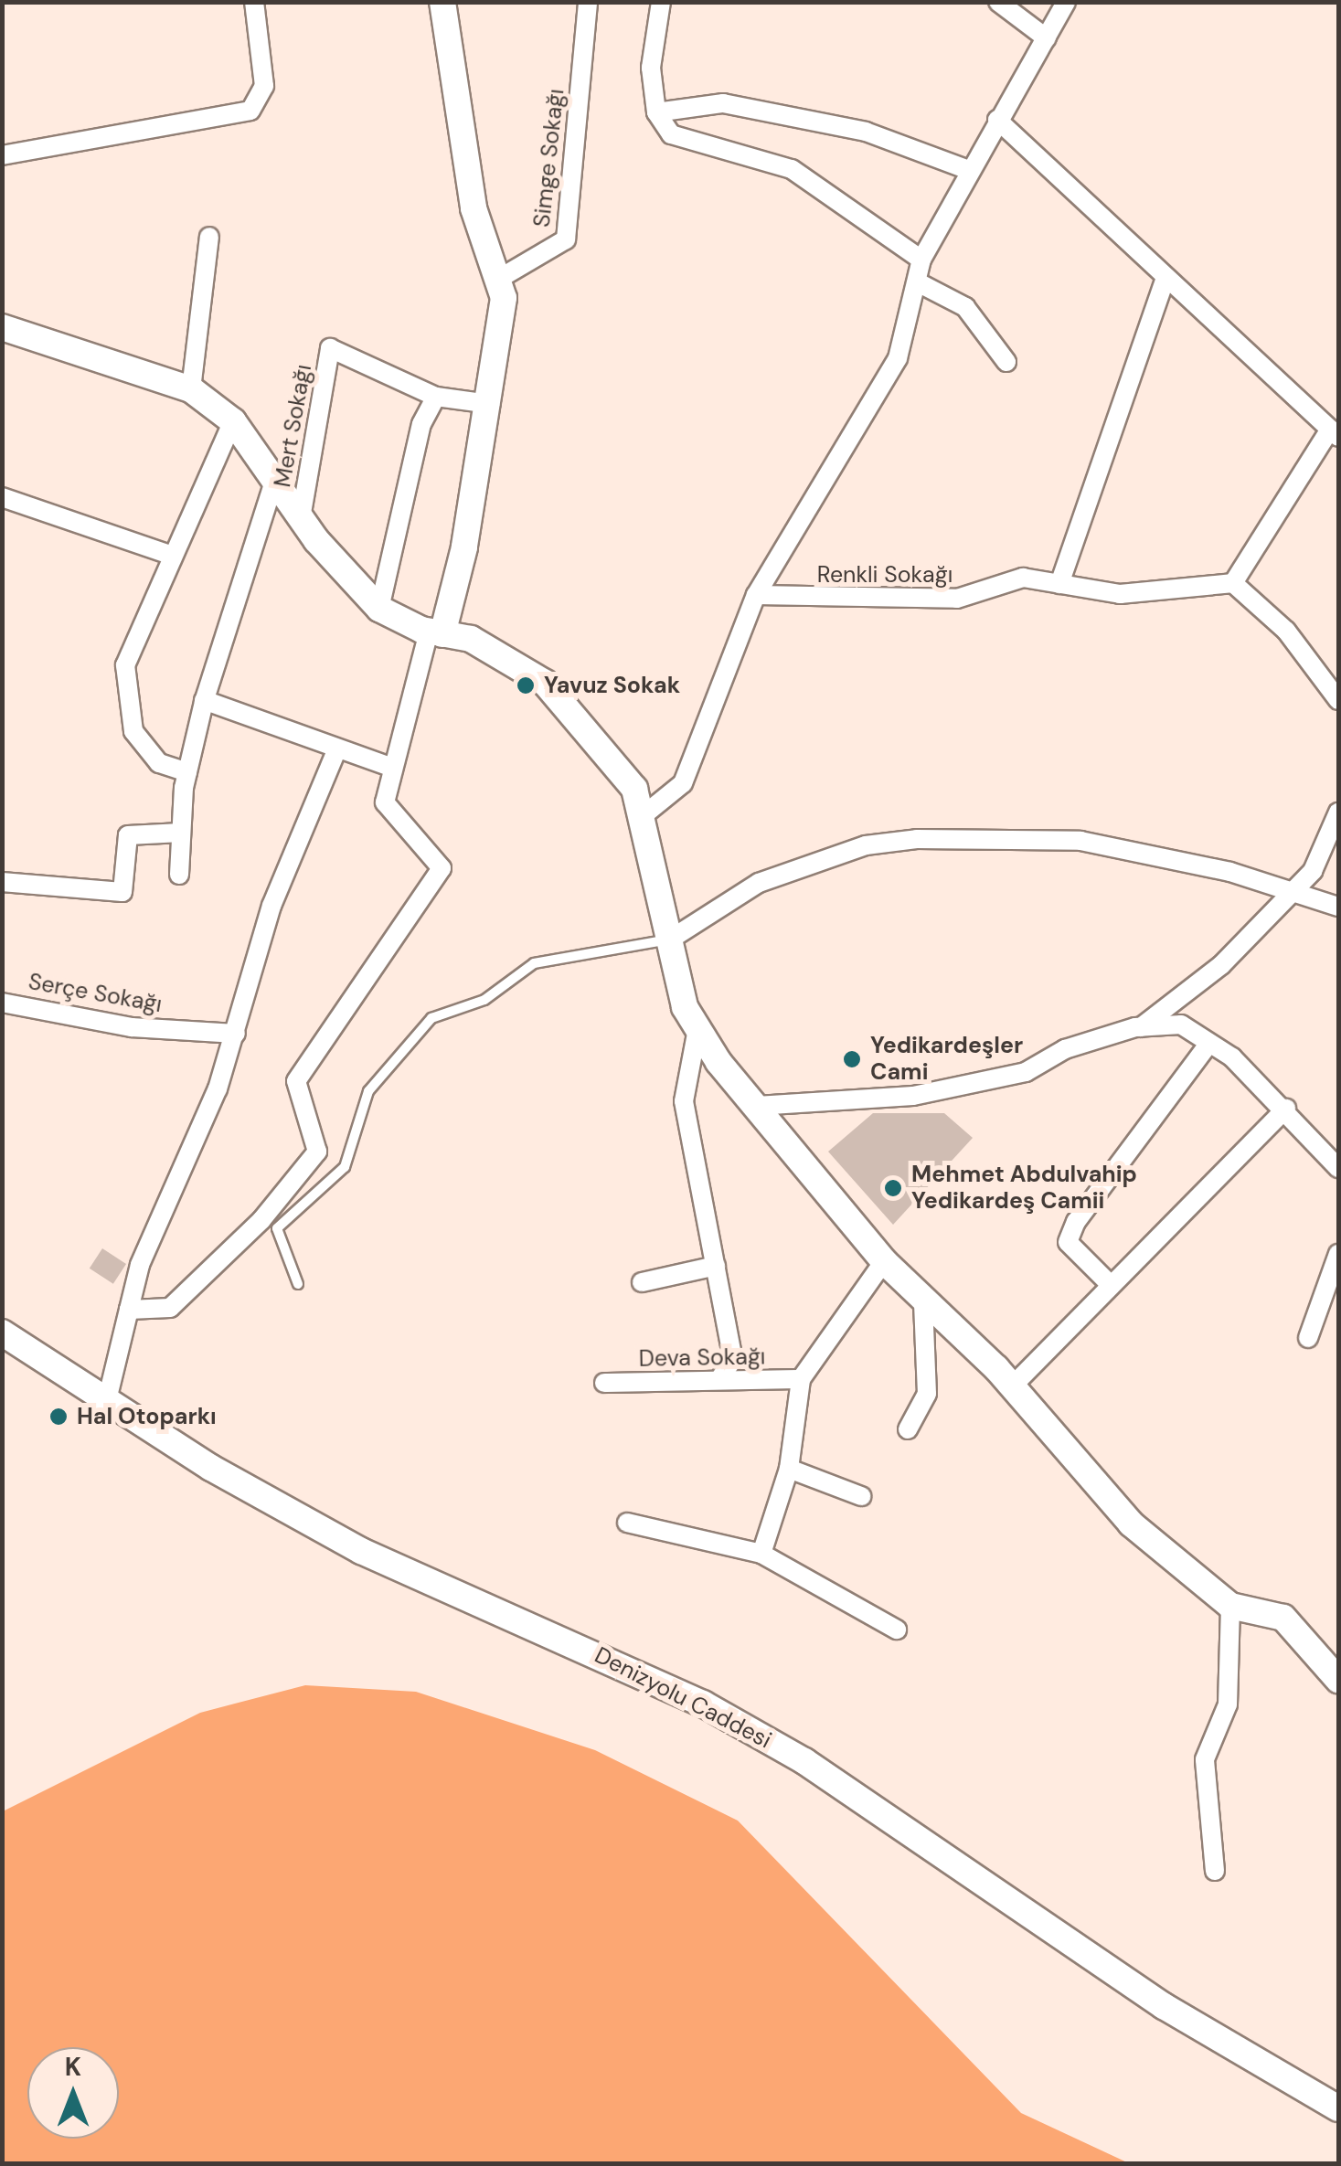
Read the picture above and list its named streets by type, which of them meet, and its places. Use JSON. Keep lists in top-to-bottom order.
{
  "streets": {
    "street": [
      "Simge Sokağı",
      "Mert Sokağı",
      "Renkli Sokağı",
      "Serçe Sokağı",
      "Deva Sokağı",
      "Denizyolu Caddesi"
    ]
  },
  "places": [
    "Yavuz Sokak",
    "Yedikardeşler Cami",
    "Mehmet Abdulvahip Yedikardeş Camii",
    "Hal Otoparkı"
  ],
  "north": "top"
}
